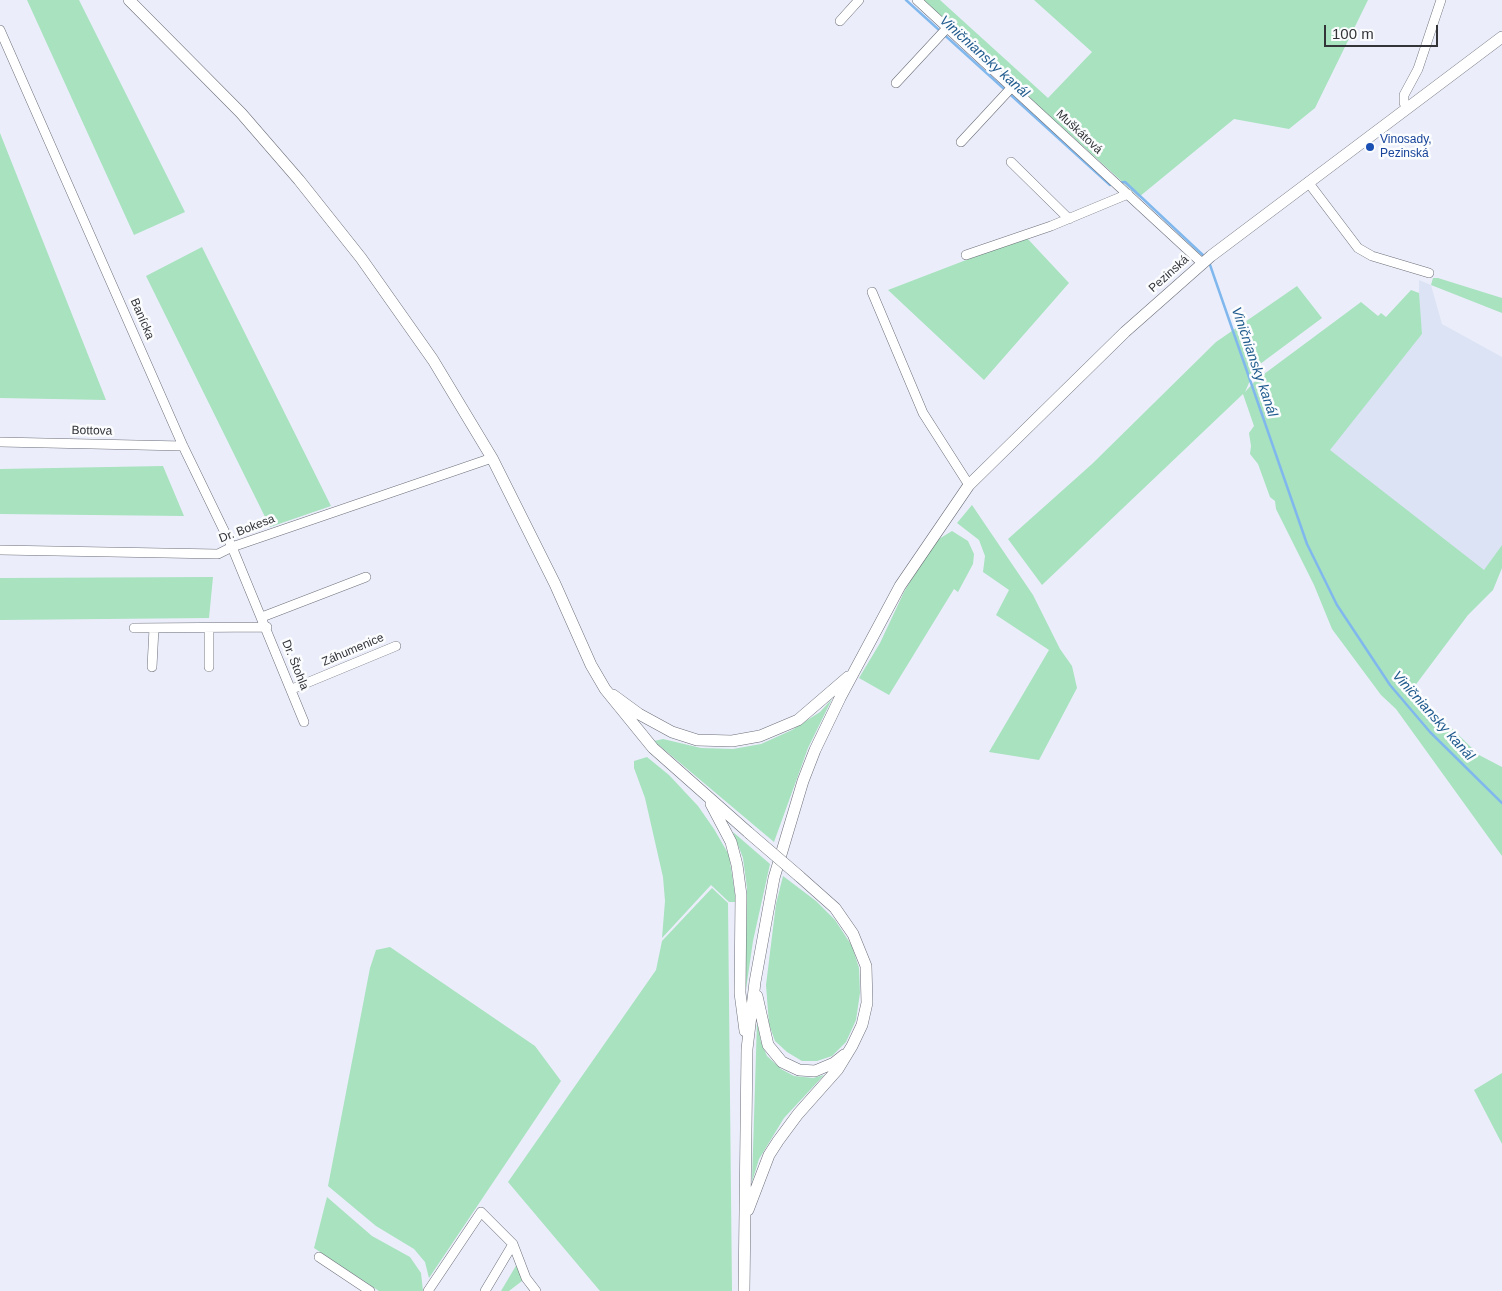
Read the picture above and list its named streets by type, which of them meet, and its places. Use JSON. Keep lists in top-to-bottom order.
{
  "streets": {
    "main road": ["Pezinská"],
    "street": [
      "Muškátová",
      "Banícka",
      "Bottova",
      "Dr. Bokesa",
      "Záhumenice",
      "Dr. Štohla"
    ]
  },
  "crossings": [
    ["Muškátová", "Pezinská"],
    ["Banícka", "Bottova"],
    ["Banícka", "Dr. Bokesa"],
    ["Banícka", "Dr. Štohla"],
    ["Záhumenice", "Dr. Štohla"]
  ],
  "water": ["Viničniansky kanál"],
  "places": ["Vinosady, Pezinská"],
  "scale_bar": "100 m"
}
